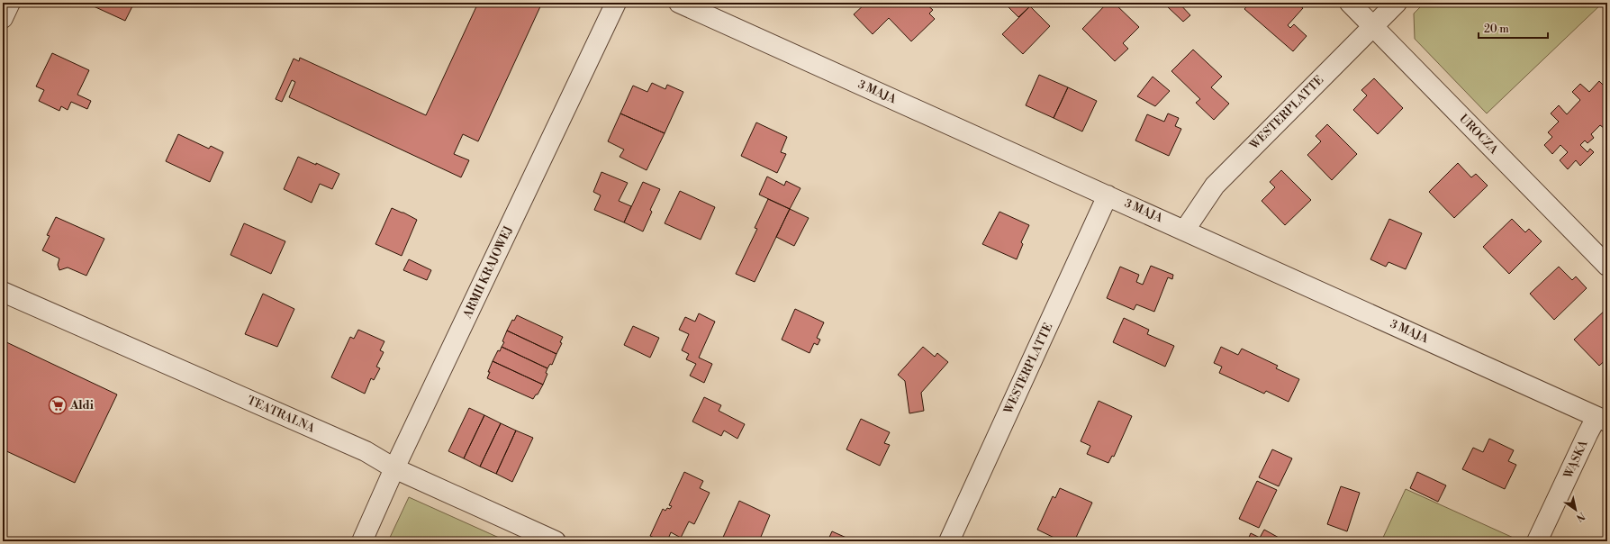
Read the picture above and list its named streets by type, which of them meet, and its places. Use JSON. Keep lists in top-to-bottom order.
{
  "streets": {
    "street": [
      "3 MAJA",
      "WESTERPLATTE",
      "UROCZA",
      "ARMII KRAJOWEJ",
      "TEATRALNA",
      "WĄSKA"
    ]
  },
  "crossings": [
    ["3 MAJA", "WESTERPLATTE"],
    ["3 MAJA", "WĄSKA"],
    ["WESTERPLATTE", "UROCZA"],
    ["ARMII KRAJOWEJ", "TEATRALNA"]
  ],
  "places": {
    "supermarket": ["Aldi"]
  },
  "scale_bar": "20 m",
  "north": "bottom right"
}
